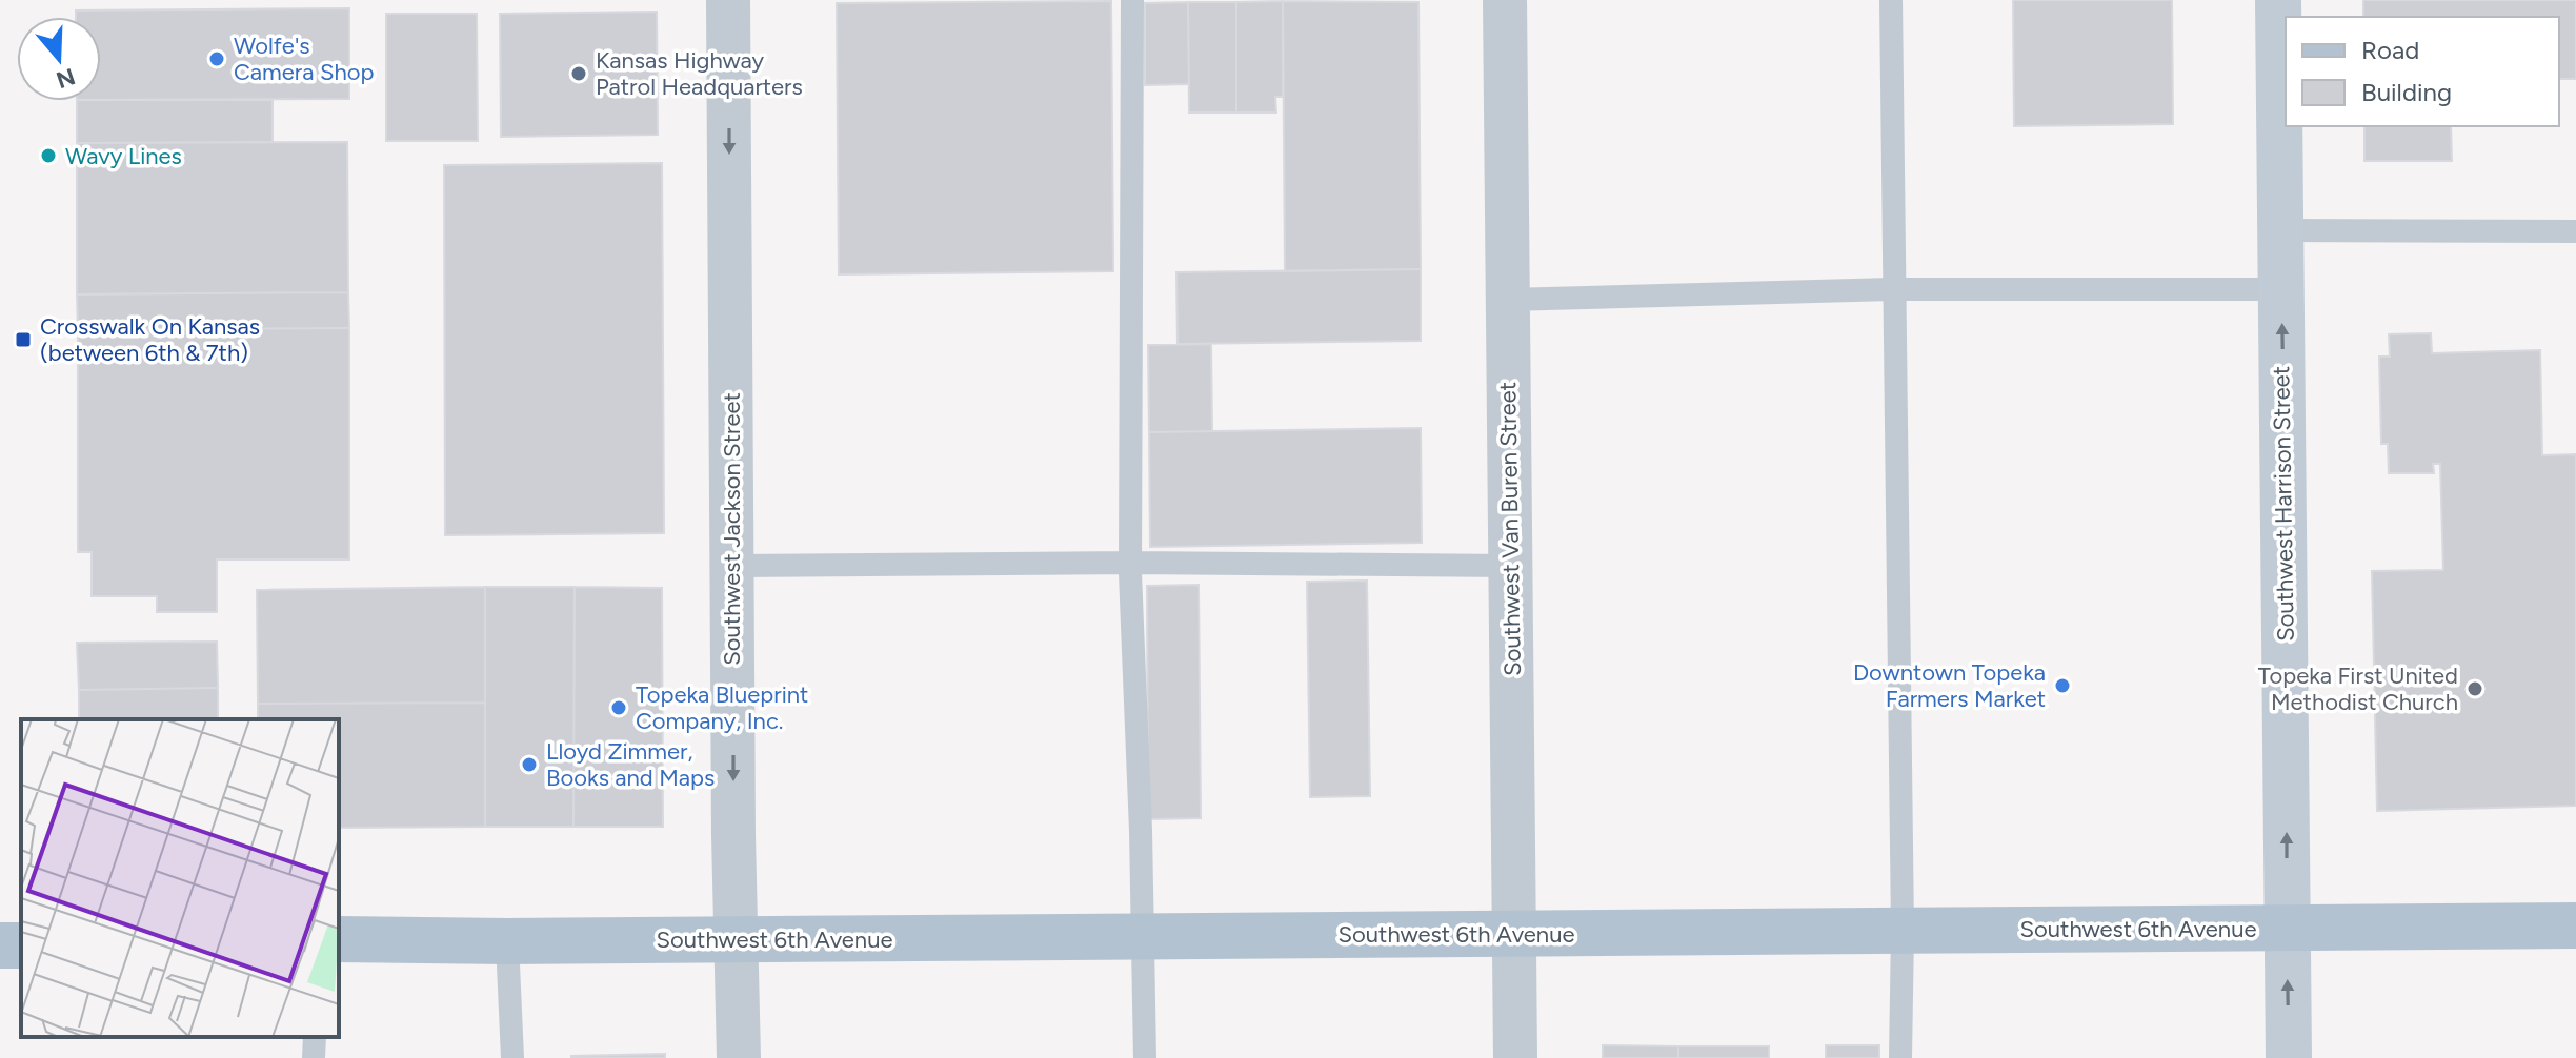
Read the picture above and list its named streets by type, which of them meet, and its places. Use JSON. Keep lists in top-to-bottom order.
{
  "streets": {
    "main road": ["Southwest Harrison Street", "Southwest 6th Avenue"],
    "street": ["Southwest Jackson Street", "Southwest Van Buren Street"]
  },
  "crossings": [
    ["Southwest Harrison Street", "Southwest 6th Avenue"],
    ["Southwest Jackson Street", "Southwest 6th Avenue"],
    ["Southwest Van Buren Street", "Southwest 6th Avenue"]
  ],
  "one_way": ["Southwest Harrison Street", "Southwest Jackson Street"],
  "places": {
    "other": [
      "Wolfe's Camera Shop",
      "Kansas Highway Patrol Headquarters",
      "Wavy Lines",
      "Downtown Topeka Farmers Market",
      "Topeka First United Methodist Church",
      "Topeka Blueprint Company, Inc.",
      "Lloyd Zimmer, Books and Maps"
    ],
    "transit": ["Crosswalk On Kansas (between 6th & 7th)"]
  },
  "legend": ["Road", "Building"],
  "north": "bottom"
}
